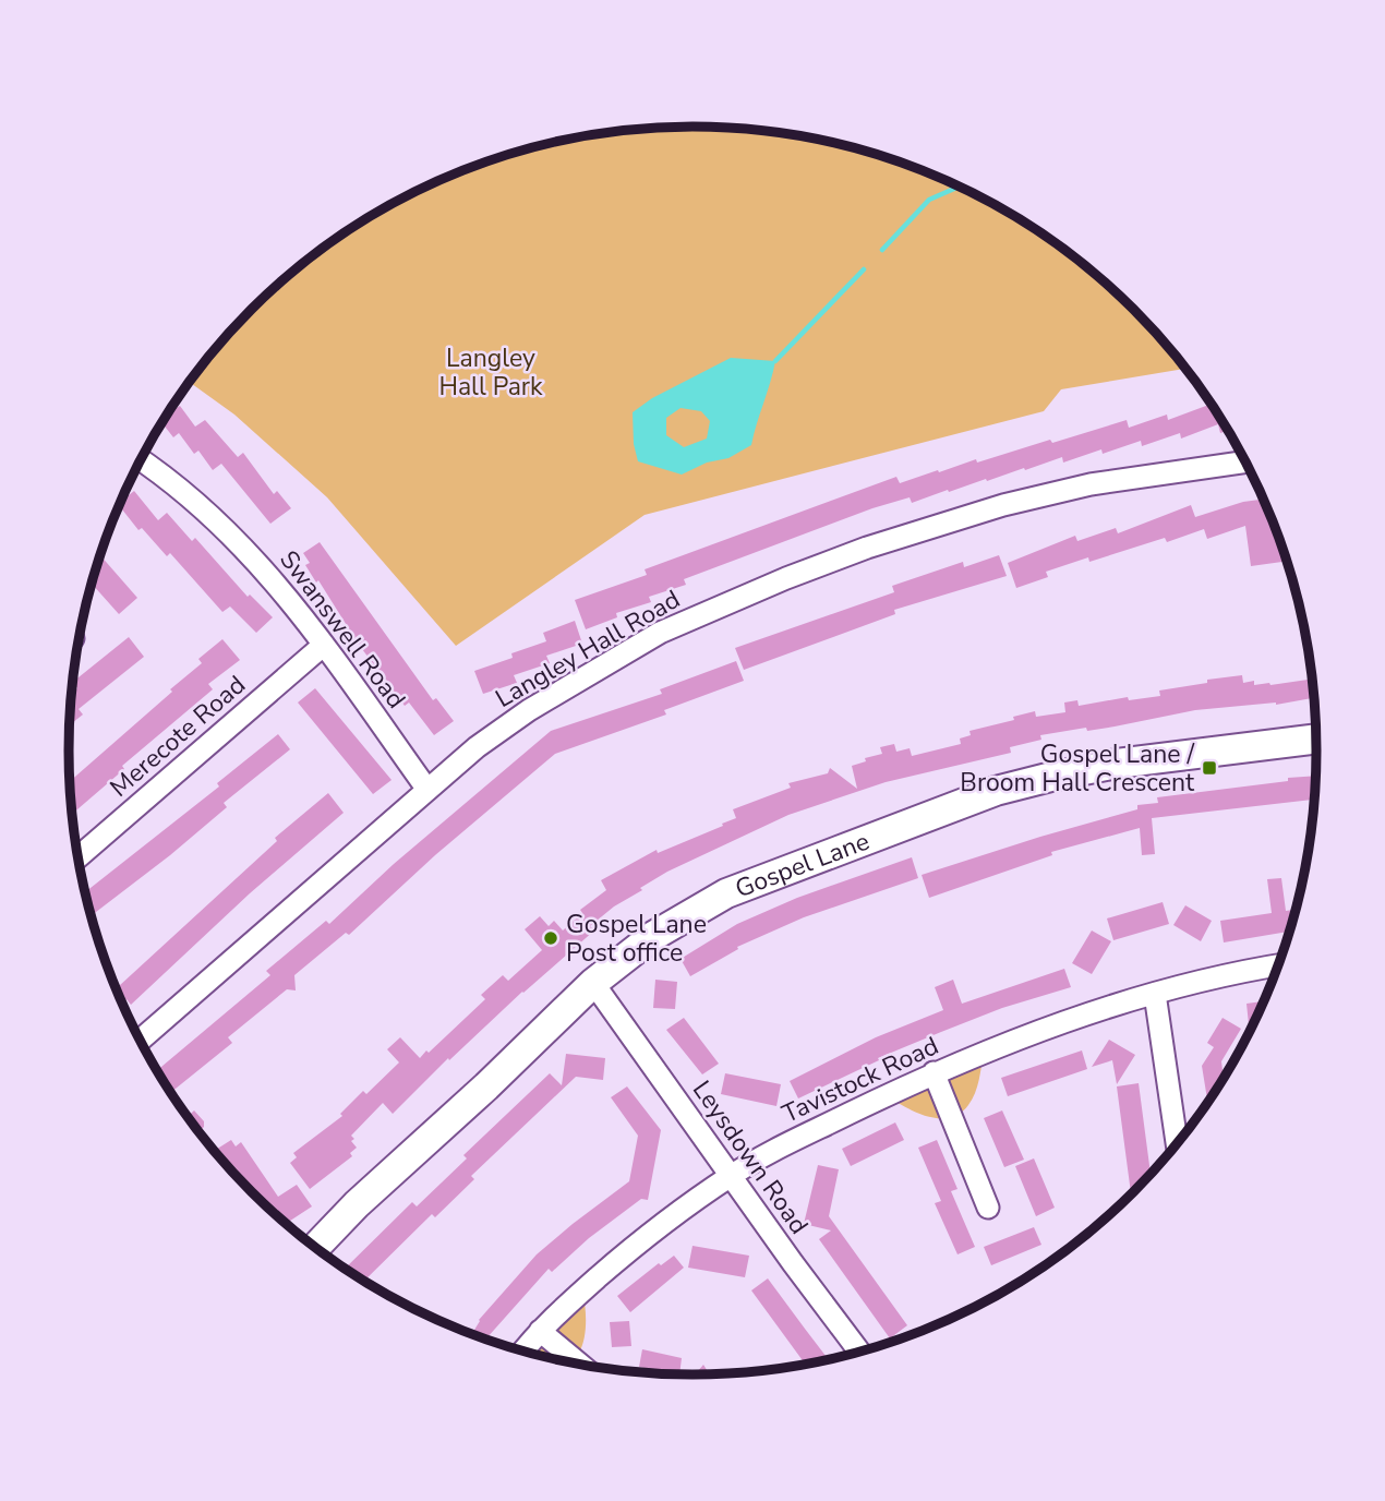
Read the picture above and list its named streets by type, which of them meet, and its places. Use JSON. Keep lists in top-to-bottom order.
{
  "streets": {
    "street": [
      "Swanswell Road",
      "Langley Hall Road",
      "Merecote Road",
      "Gospel Lane",
      "Tavistock Road",
      "Leysdown Road"
    ]
  },
  "crossings": [
    ["Swanswell Road", "Langley Hall Road"],
    ["Swanswell Road", "Merecote Road"],
    ["Gospel Lane", "Leysdown Road"],
    ["Tavistock Road", "Leysdown Road"]
  ],
  "parks": ["Langley Hall Park"],
  "places": {
    "transit": ["Gospel Lane / Broom Hall Crescent"],
    "other": ["Gospel Lane Post office"]
  }
}
